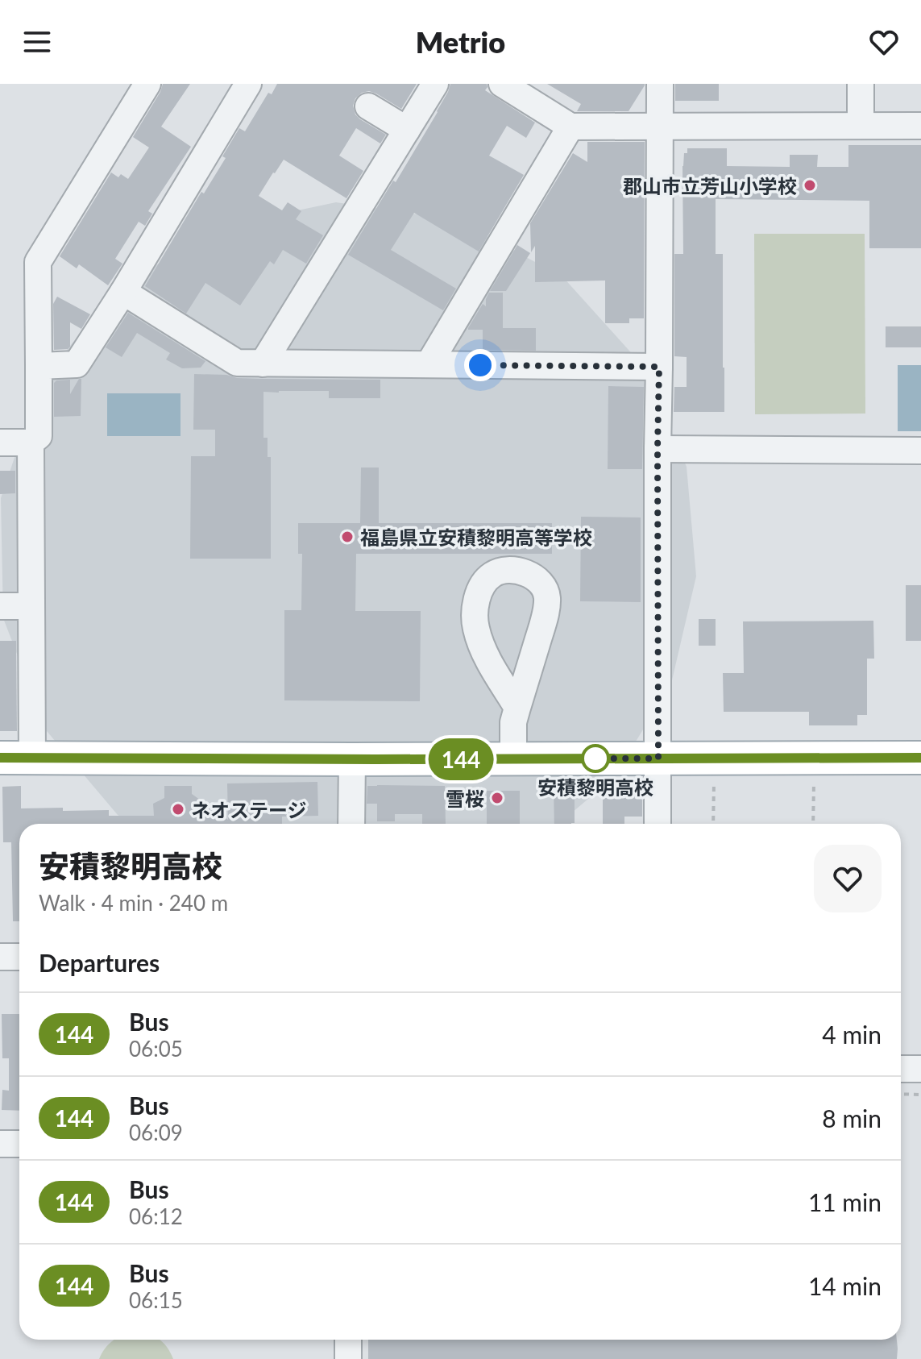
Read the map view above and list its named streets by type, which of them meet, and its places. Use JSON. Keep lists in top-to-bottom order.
{
  "places": [
    "郡山市立芳山小学校",
    "福島県立安積黎明高等学校",
    "安積黎明高校",
    "雪桜",
    "ネオステージ"
  ],
  "lines": ["bus line 144"],
  "page": {
    "header": "Metrio",
    "on_map": "144",
    "heading": [
      ["安積黎明高校", "Walk · 4 min · 240 m"],
      "Departures"
    ],
    "list": [
      {
        "mark": "144",
        "name": "Bus",
        "note": "06:05",
        "value": "4 min"
      },
      {
        "mark": "144",
        "name": "Bus",
        "note": "06:09",
        "value": "8 min"
      },
      {
        "mark": "144",
        "name": "Bus",
        "note": "06:12",
        "value": "11 min"
      },
      {
        "mark": "144",
        "name": "Bus",
        "note": "06:15",
        "value": "14 min"
      }
    ]
  }
}
